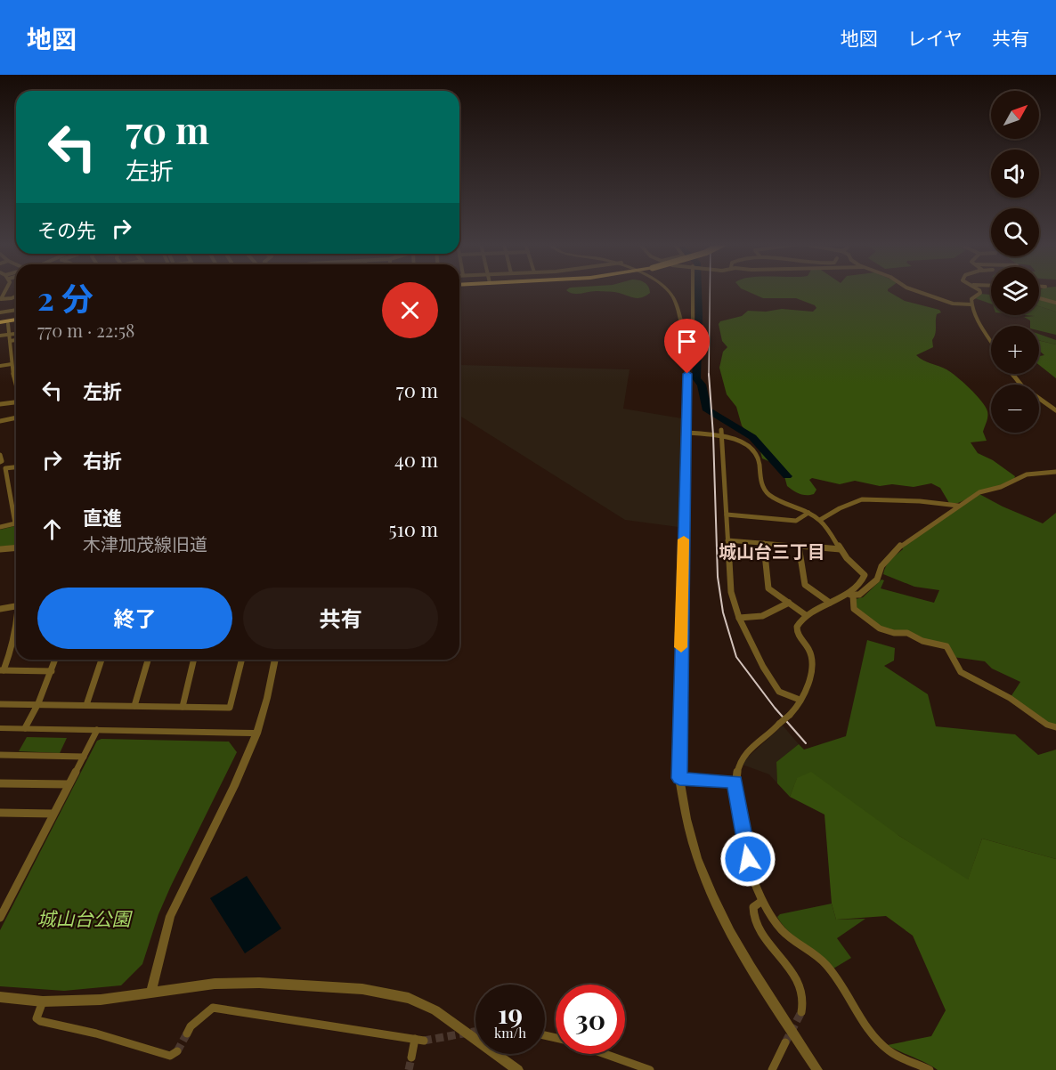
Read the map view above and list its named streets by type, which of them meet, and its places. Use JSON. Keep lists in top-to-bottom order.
{
  "districts": ["城山台三丁目"],
  "parks": ["城山台公園"],
  "north": "top right",
  "page": {
    "header": "地図",
    "nav": ["地図", "レイヤ", "共有"],
    "map_buttons": ["+", "−"],
    "turn": ["70 m", "左折"],
    "then": "その先",
    "heading": ["2 分", "770 m · 22:58"],
    "list": [
      {
        "name": "左折",
        "value": "70 m"
      },
      {
        "name": "右折",
        "value": "40 m"
      },
      {
        "name": "直進",
        "note": "木津加茂線旧道",
        "value": "510 m"
      }
    ],
    "buttons": ["終了", "共有"],
    "speed": "19 km/h",
    "limit": "30"
  }
}
